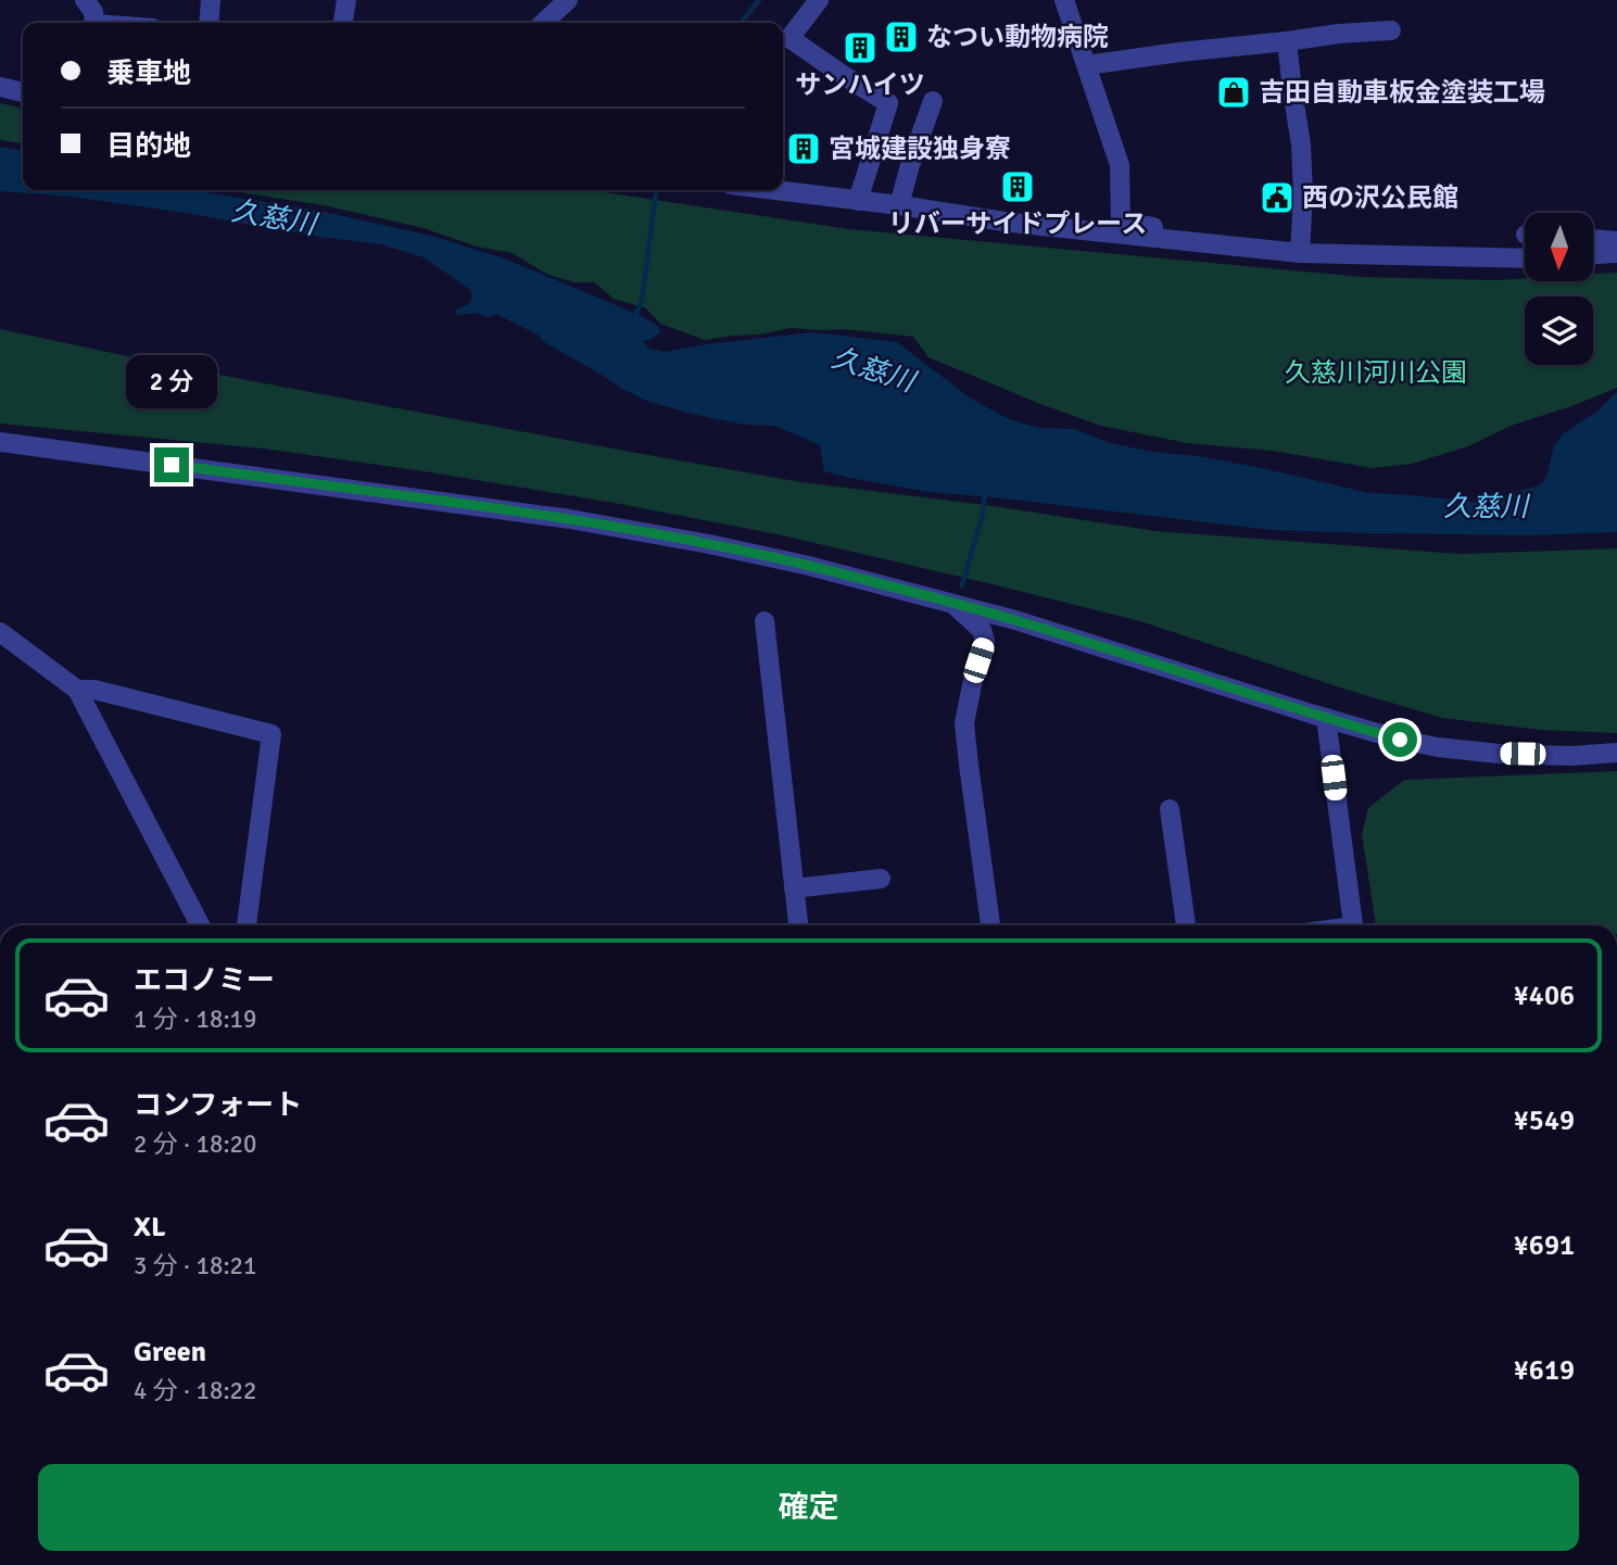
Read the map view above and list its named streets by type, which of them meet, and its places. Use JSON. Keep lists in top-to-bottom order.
{
  "water": ["久慈川"],
  "parks": ["久慈川河川公園"],
  "places": {
    "building": [
      "なつい動物病院",
      "サンハイツ",
      "宮城建設独身寮",
      "リバーサイドプレース"
    ],
    "shop": ["吉田自動車板金塗装工場"],
    "public building": ["西の沢公民館"]
  },
  "north": "bottom",
  "page": {
    "banner": ["乗車地", "目的地"],
    "bubble": "2 分",
    "list": [
      {
        "name": "エコノミー",
        "note": "1 分 · 18:19",
        "value": "¥406"
      },
      {
        "name": "コンフォート",
        "note": "2 分 · 18:20",
        "value": "¥549"
      },
      {
        "name": "XL",
        "note": "3 分 · 18:21",
        "value": "¥691"
      },
      {
        "name": "Green",
        "note": "4 分 · 18:22",
        "value": "¥619"
      }
    ],
    "buttons": "確定"
  }
}
